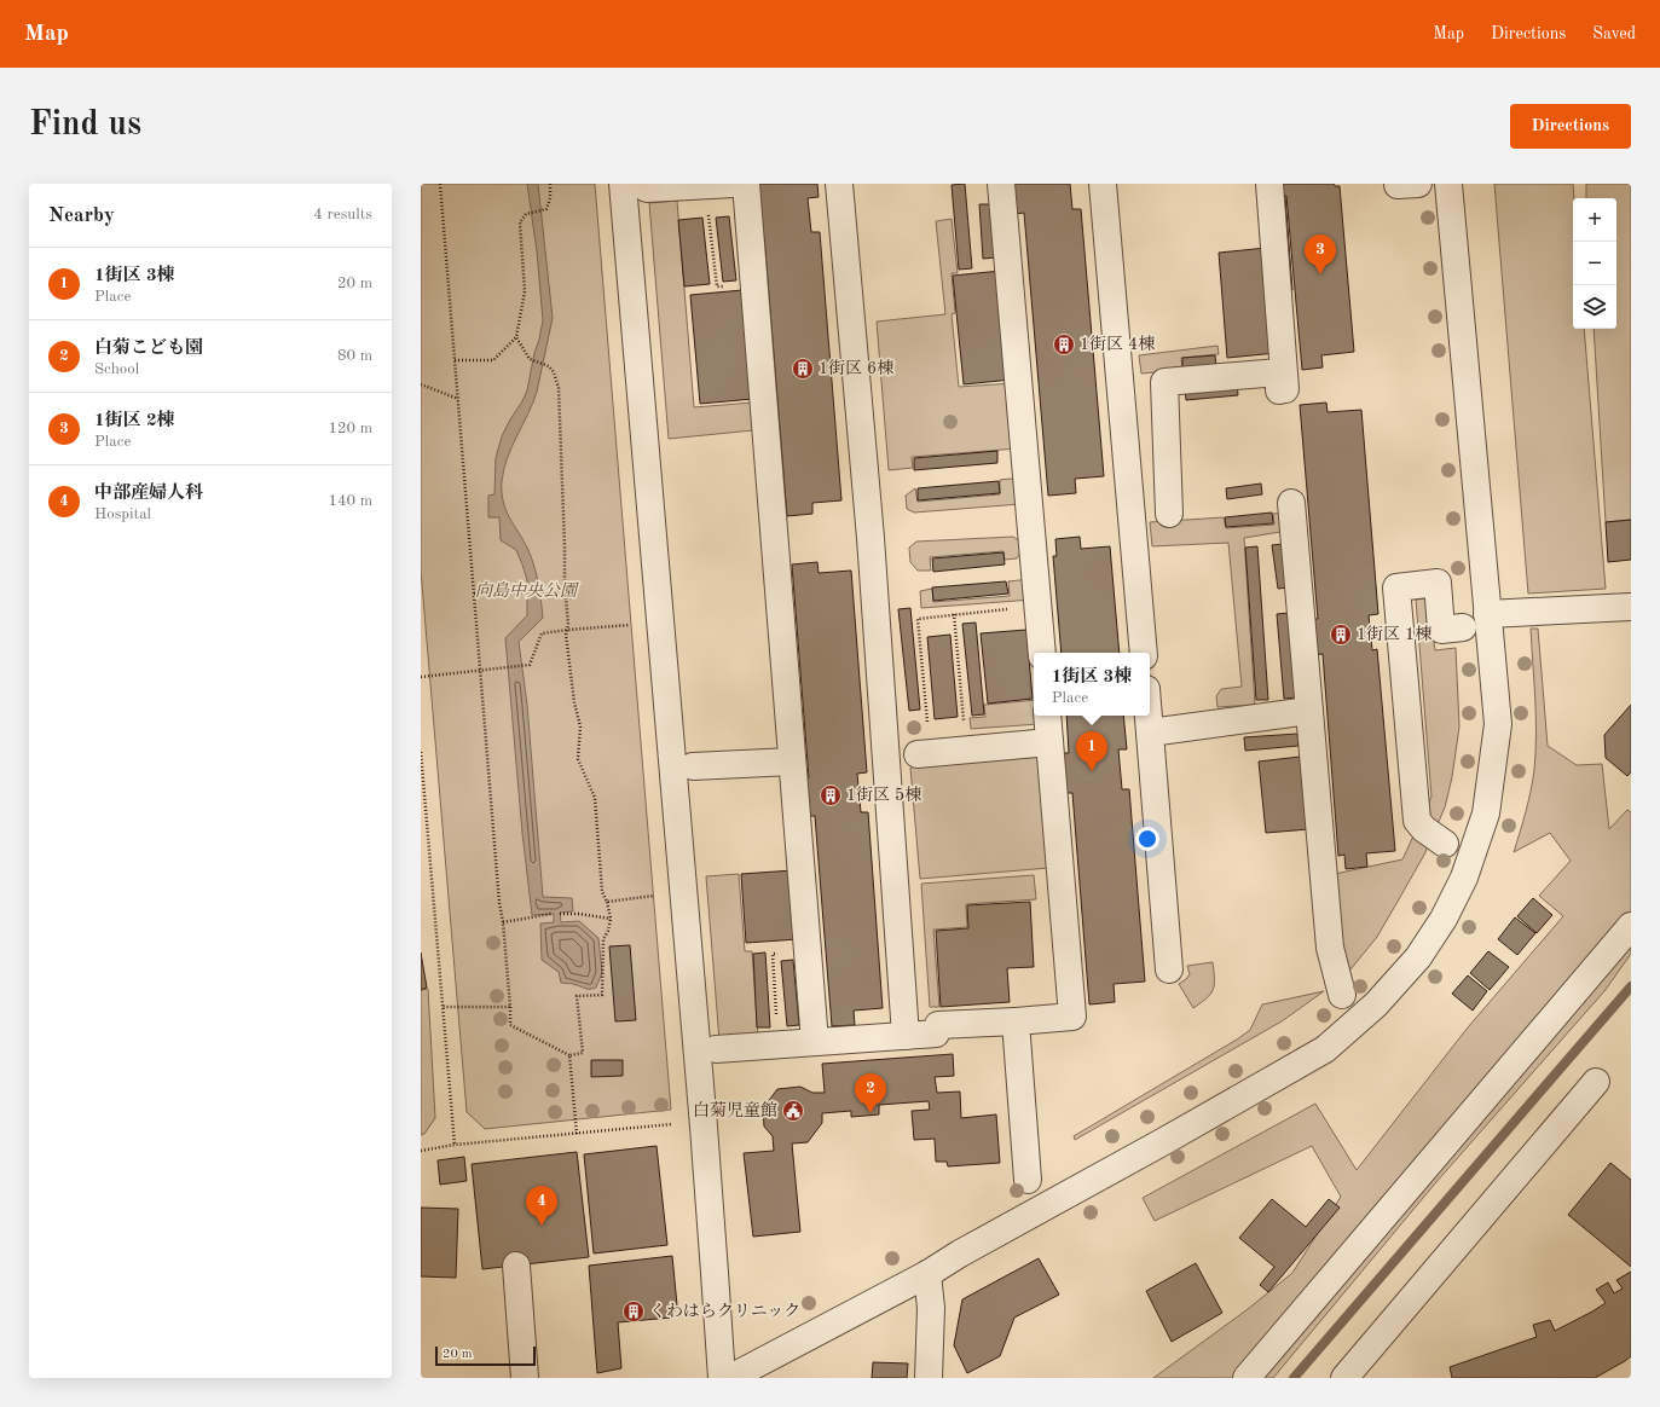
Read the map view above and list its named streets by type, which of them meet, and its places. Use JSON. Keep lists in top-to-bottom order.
{
  "parks": ["向島中央公園"],
  "places": {
    "building": [
      "1街区 4棟",
      "1街区 6棟",
      "1街区 1棟",
      "1街区 5棟",
      "くわはらクリニック"
    ],
    "public building": ["白菊児童館"]
  },
  "scale_bar": "20 m",
  "page": {
    "header": "Map",
    "nav": ["Map", "Directions", "Saved"],
    "buttons": "Directions",
    "title": "Find us",
    "heading": ["Nearby", "4 results"],
    "map_buttons": ["+", "−"],
    "pins": [
      "3",
      "1",
      "2",
      "4"
    ],
    "list": [
      {
        "mark": "1",
        "name": "1街区 3棟",
        "note": "Place",
        "value": "20 m"
      },
      {
        "mark": "2",
        "name": "白菊こども園",
        "note": "School",
        "value": "80 m"
      },
      {
        "mark": "3",
        "name": "1街区 2棟",
        "note": "Place",
        "value": "120 m"
      },
      {
        "mark": "4",
        "name": "中部産婦人科",
        "note": "Hospital",
        "value": "140 m"
      }
    ],
    "popup": ["1街区 3棟", "Place"],
    "scale": "20 m"
  }
}
